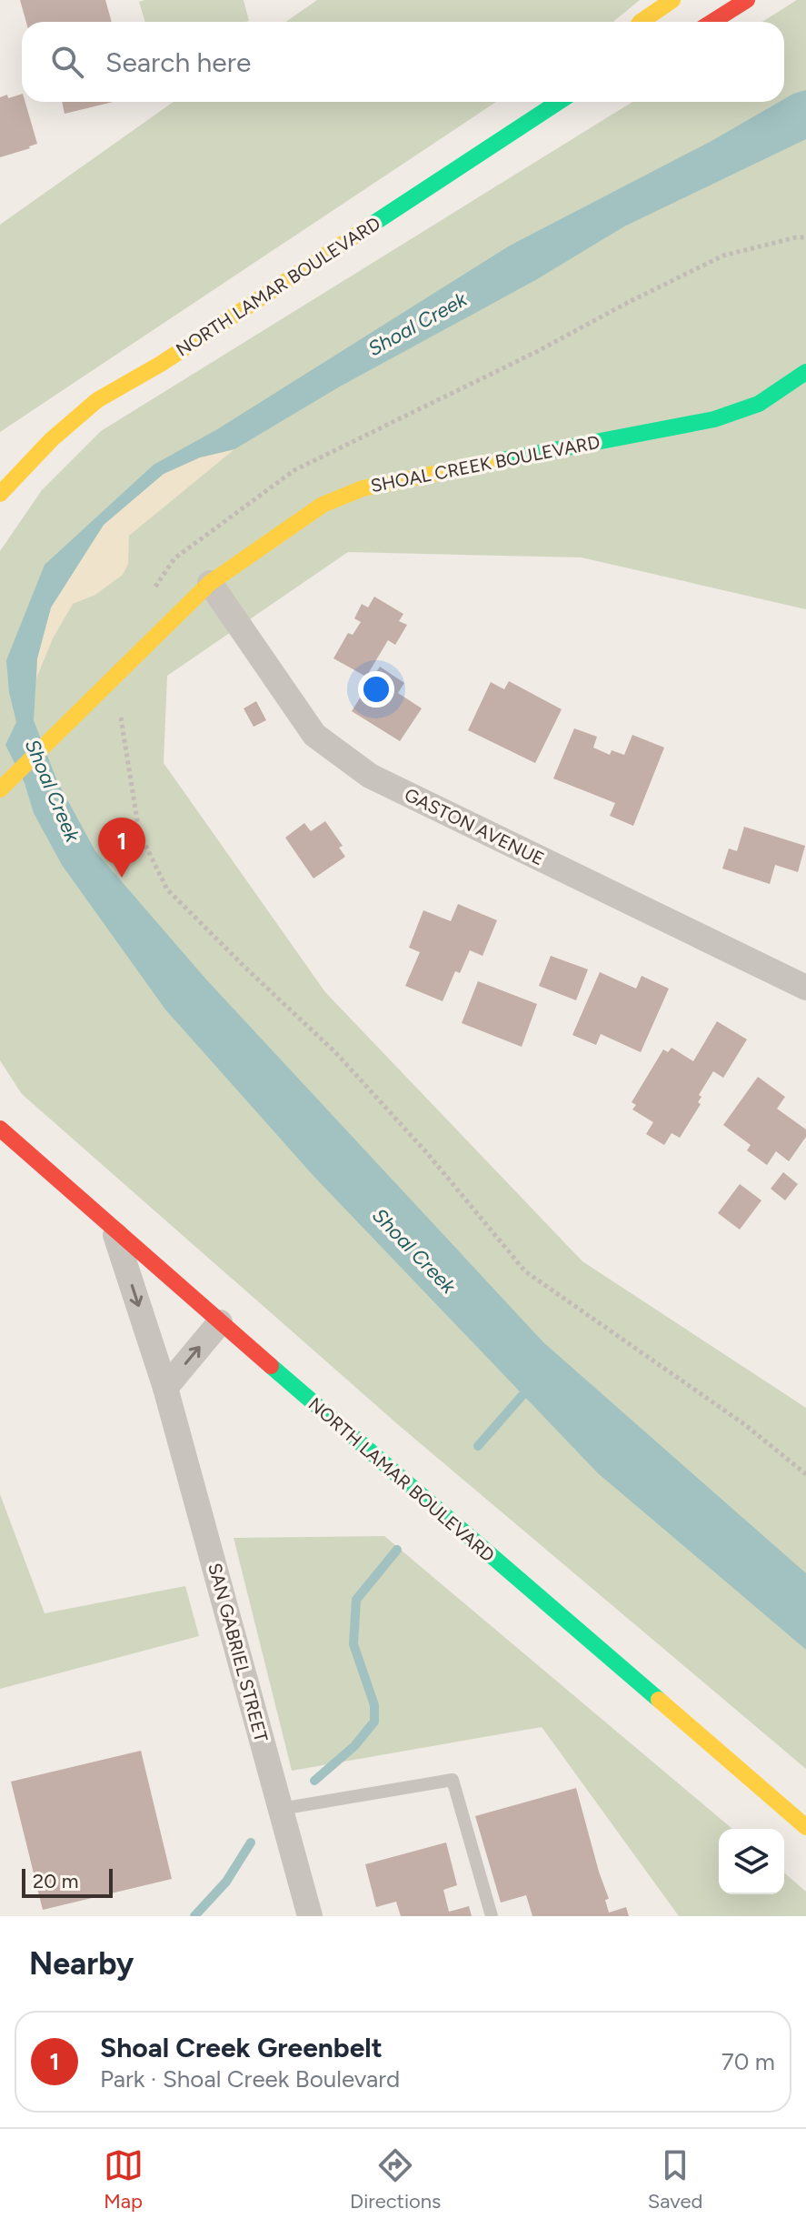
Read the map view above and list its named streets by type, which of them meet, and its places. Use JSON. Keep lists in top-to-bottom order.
{
  "streets": {
    "main road": ["NORTH LAMAR BOULEVARD", "SHOAL CREEK BOULEVARD"],
    "street": ["GASTON AVENUE", "SAN GABRIEL STREET"]
  },
  "crossings": [
    ["NORTH LAMAR BOULEVARD", "SAN GABRIEL STREET"],
    ["SHOAL CREEK BOULEVARD", "GASTON AVENUE"]
  ],
  "water": ["Shoal Creek"],
  "scale_bar": "20 m",
  "page": {
    "search": "Search here",
    "pins": "1",
    "scale": "20 m",
    "heading": "Nearby",
    "list": [
      {
        "mark": "1",
        "name": "Shoal Creek Greenbelt",
        "note": "Park · Shoal Creek Boulevard",
        "value": "70 m"
      }
    ],
    "nav": ["Map", "Directions", "Saved"]
  }
}
